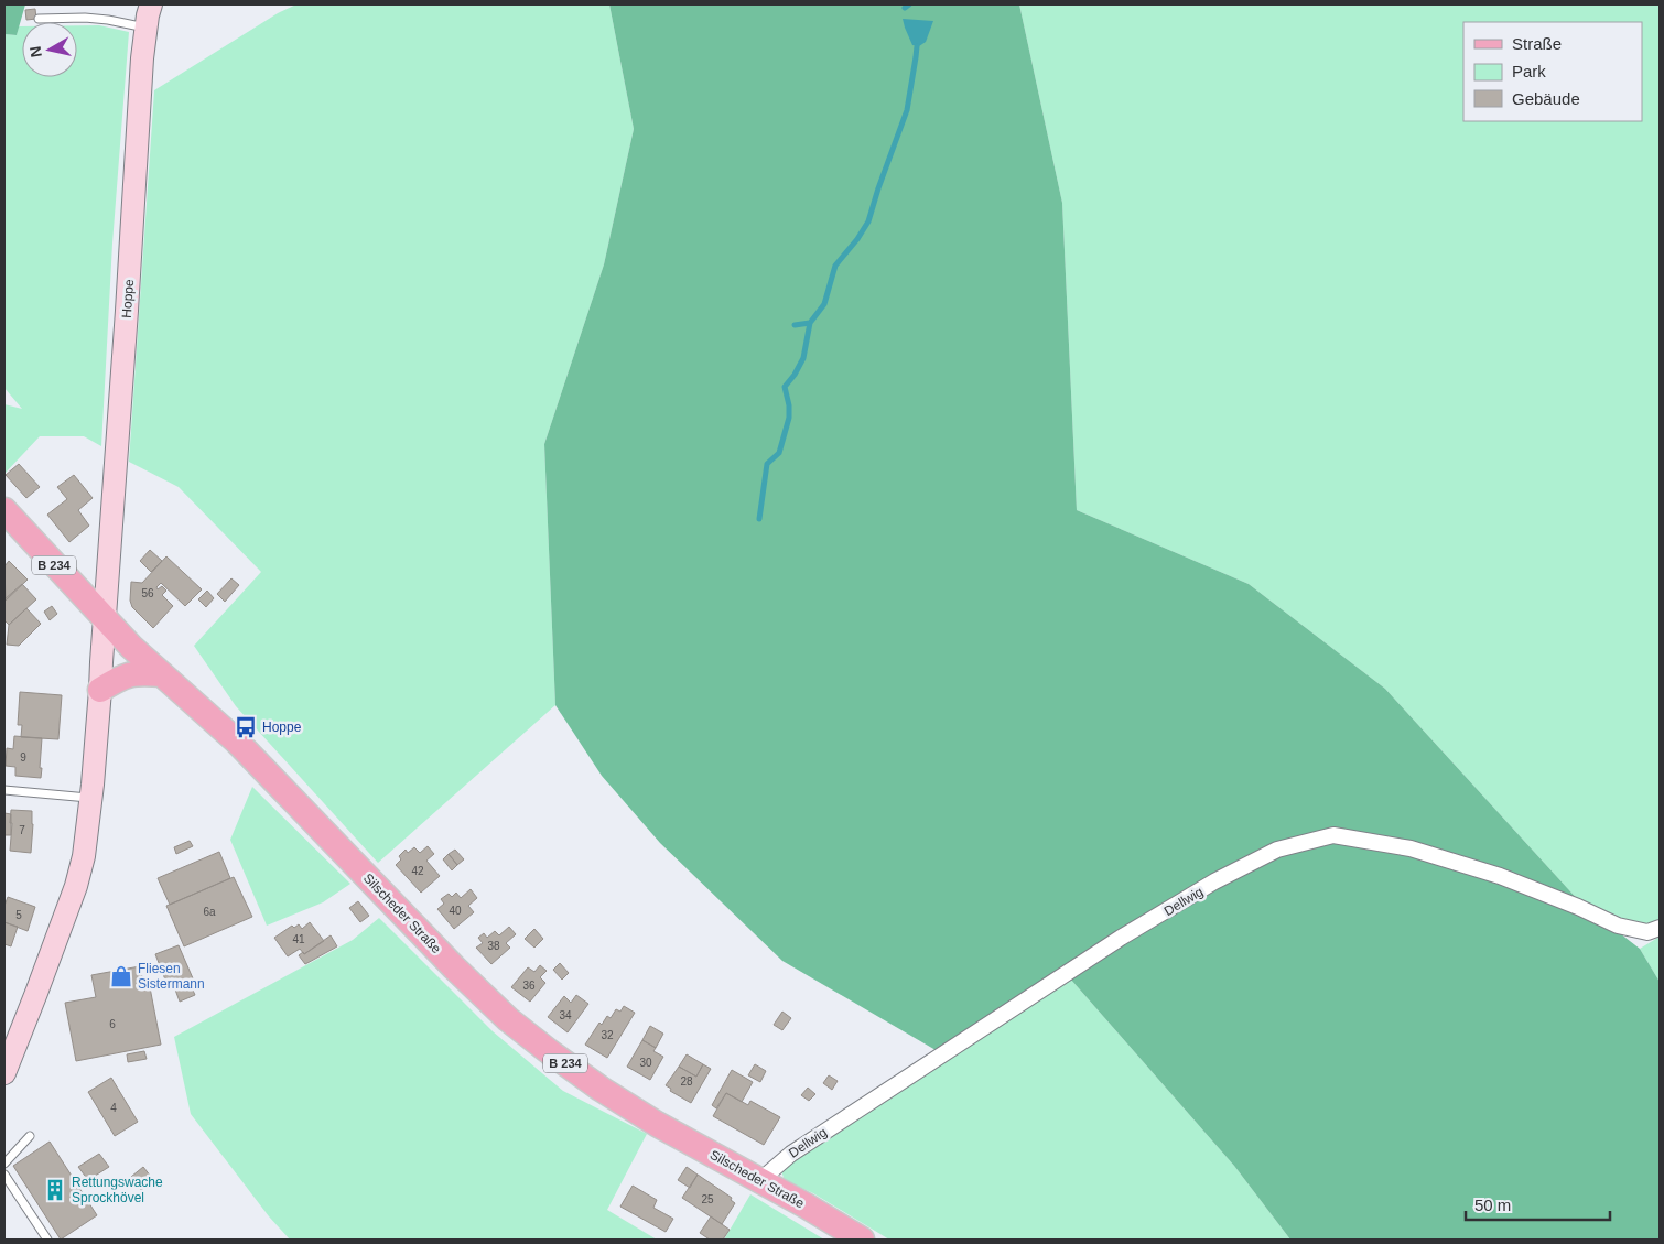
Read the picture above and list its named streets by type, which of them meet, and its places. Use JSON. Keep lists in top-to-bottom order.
{
  "streets": {
    "main road": ["Hoppe", "B 234", "Silscheder Straße"],
    "street": ["Dellwig"]
  },
  "crossings": [
    ["Hoppe", "Silscheder Straße"],
    ["Dellwig", "Silscheder Straße"]
  ],
  "places": {
    "bus stop": ["Hoppe"],
    "shop": ["Fliesen Sistermann"],
    "building": ["Rettungswache Sprockhövel"]
  },
  "house_numbers": [
    "56",
    "9",
    "7",
    "42",
    "40",
    "6a",
    "5",
    "41",
    "38",
    "36",
    "34",
    "6",
    "32",
    "30",
    "28",
    "4",
    "25"
  ],
  "legend": ["Straße", "Park", "Gebäude"],
  "scale_bar": "50 m",
  "north": "left"
}
